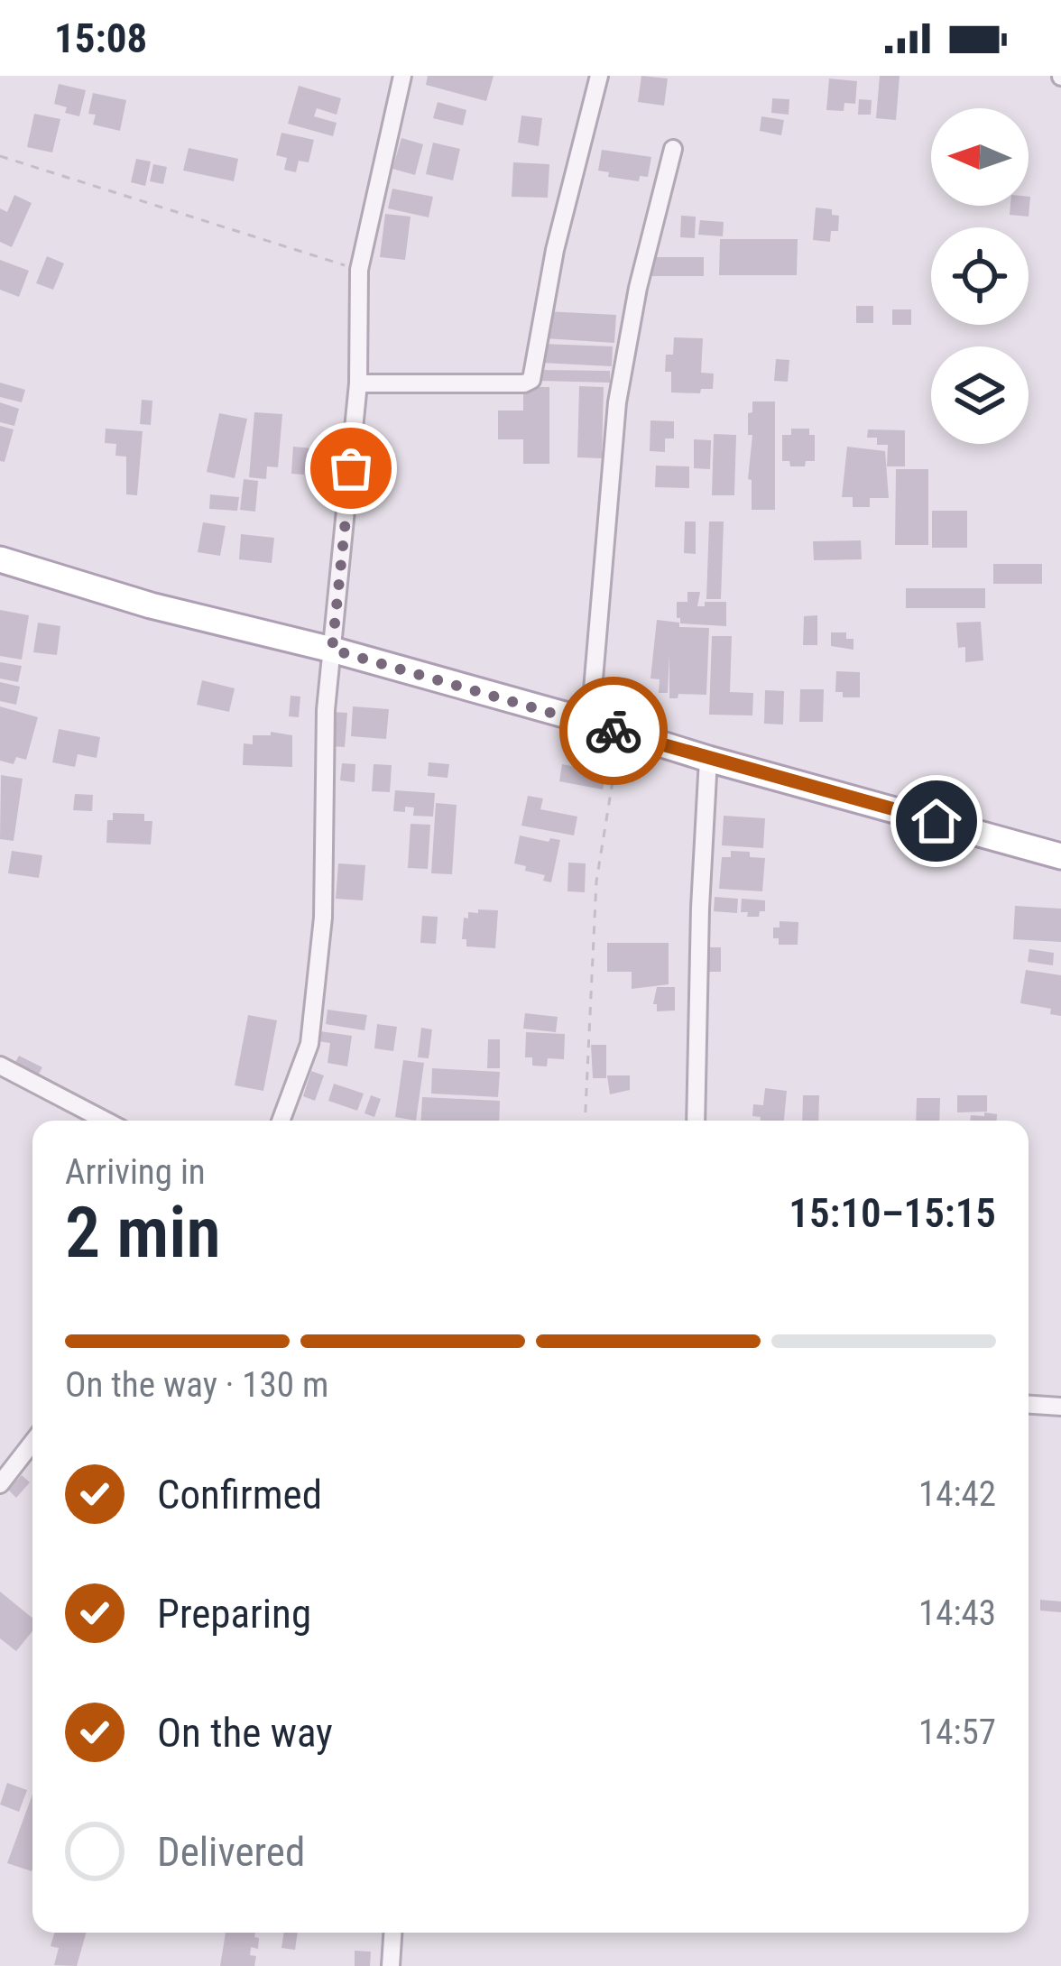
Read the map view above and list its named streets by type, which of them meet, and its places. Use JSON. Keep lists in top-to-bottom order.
{
  "north": "left",
  "page": {
    "status": "15:08",
    "heading": ["2 min", "Arriving in", "15:10–15:15"],
    "bar": "On the way · 130 m",
    "list": [
      ["Confirmed", "14:42"],
      ["Preparing", "14:43"],
      ["On the way", "14:57"],
      "Delivered"
    ]
  }
}
